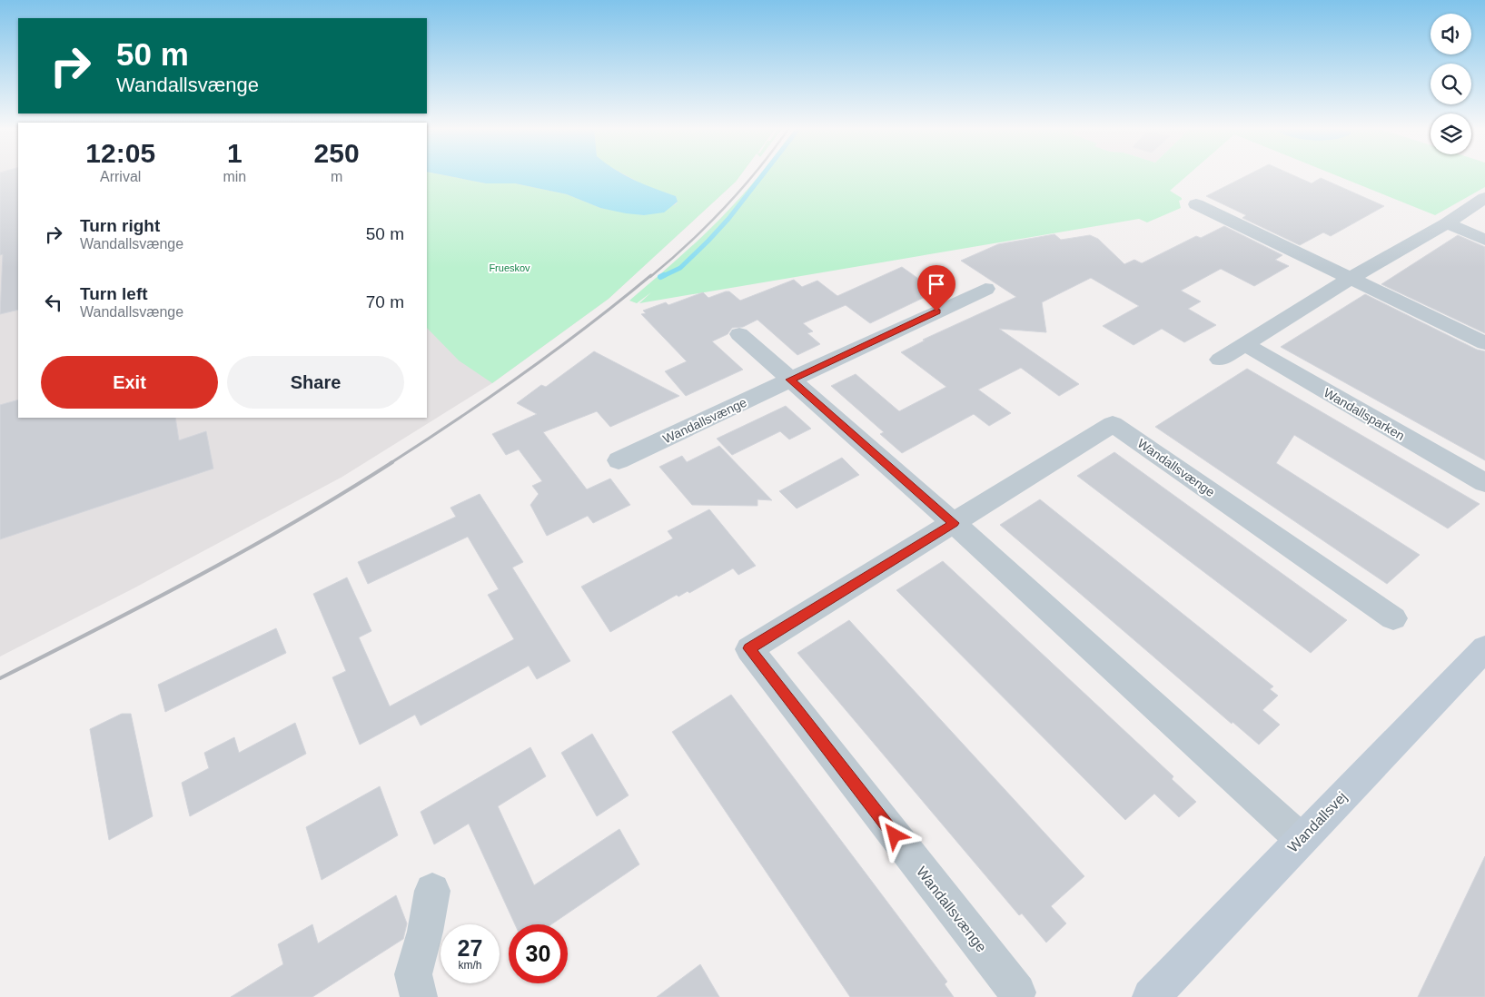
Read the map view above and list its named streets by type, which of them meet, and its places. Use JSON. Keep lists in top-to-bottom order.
{
  "streets": {
    "street": ["Wandallsparken", "Wandallsvænge", "Wandallsvej"]
  },
  "parks": ["Frueskov"],
  "page": {
    "turn": ["50 m", "Wandallsvænge"],
    "eta": [
      "12:05",
      "Arrival",
      "1",
      "min",
      "250",
      "m"
    ],
    "list": [
      {
        "name": "Turn right",
        "note": "Wandallsvænge",
        "value": "50 m"
      },
      {
        "name": "Turn left",
        "note": "Wandallsvænge",
        "value": "70 m"
      }
    ],
    "buttons": ["Exit", "Share"],
    "speed": "27 km/h",
    "limit": "30"
  }
}
